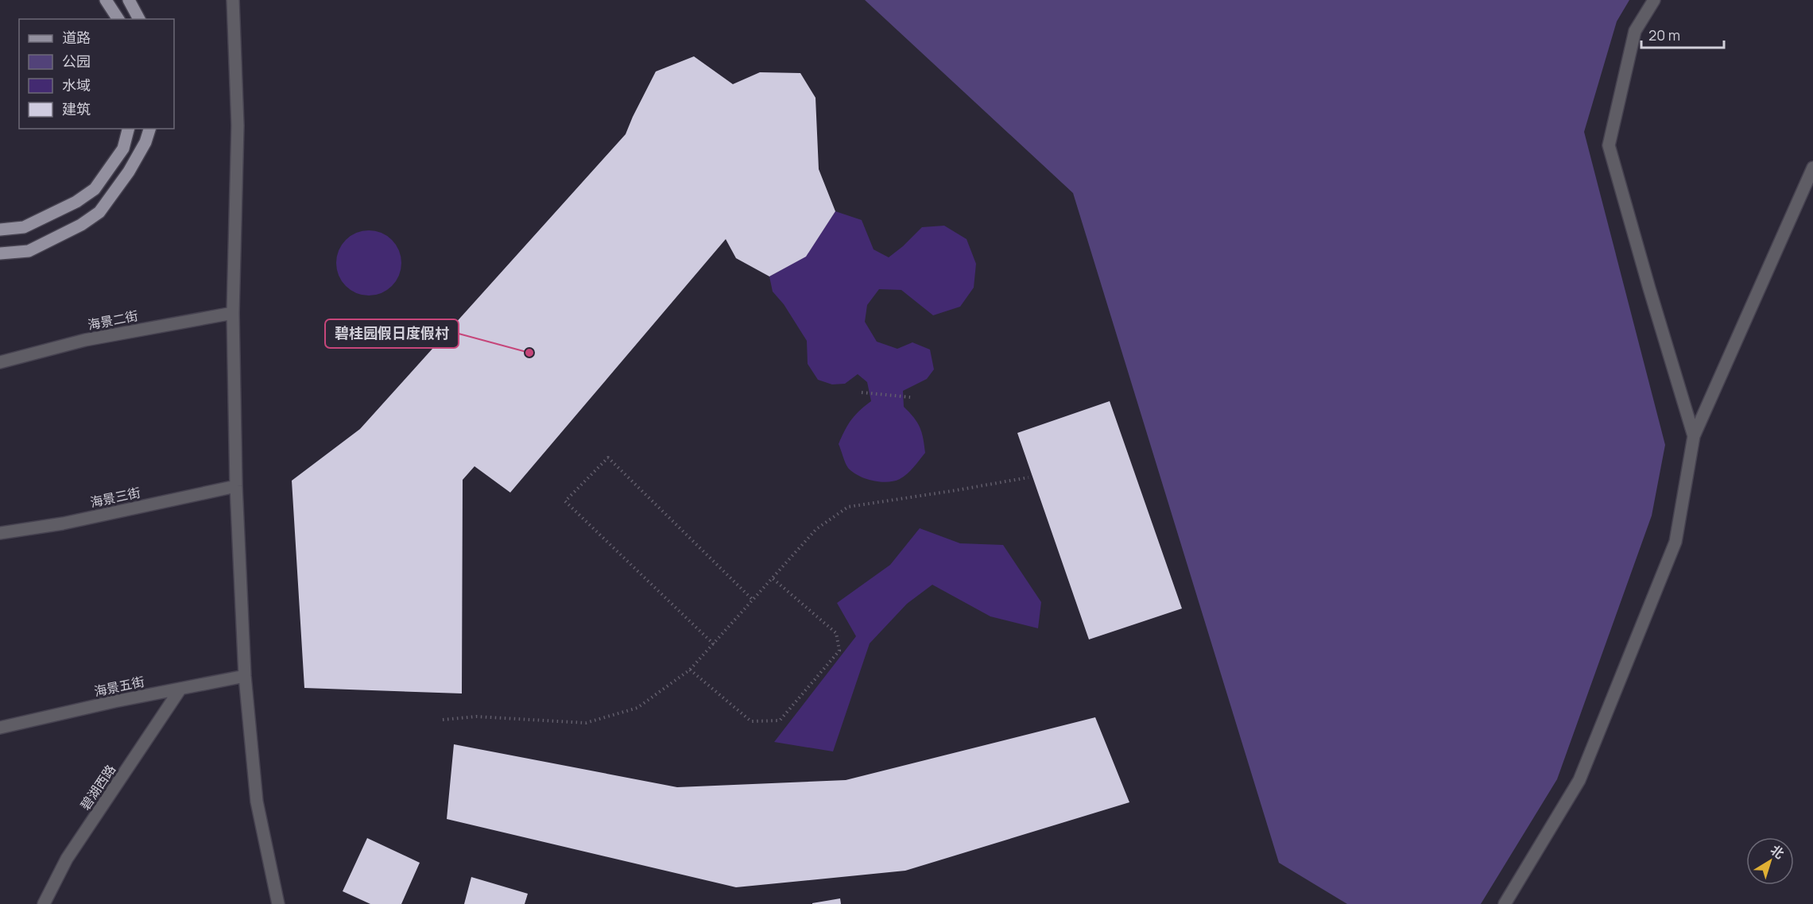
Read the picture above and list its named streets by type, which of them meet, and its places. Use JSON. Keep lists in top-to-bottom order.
{
  "streets": {
    "street": [
      "海景二街",
      "海景三街",
      "海景五街",
      "碧湖西路"
    ]
  },
  "crossings": [
    ["海景五街", "碧湖西路"]
  ],
  "places": ["碧桂园假日度假村"],
  "legend": [
    "道路",
    "公园",
    "水域",
    "建筑"
  ],
  "scale_bar": "20 m",
  "north": "top right"
}
